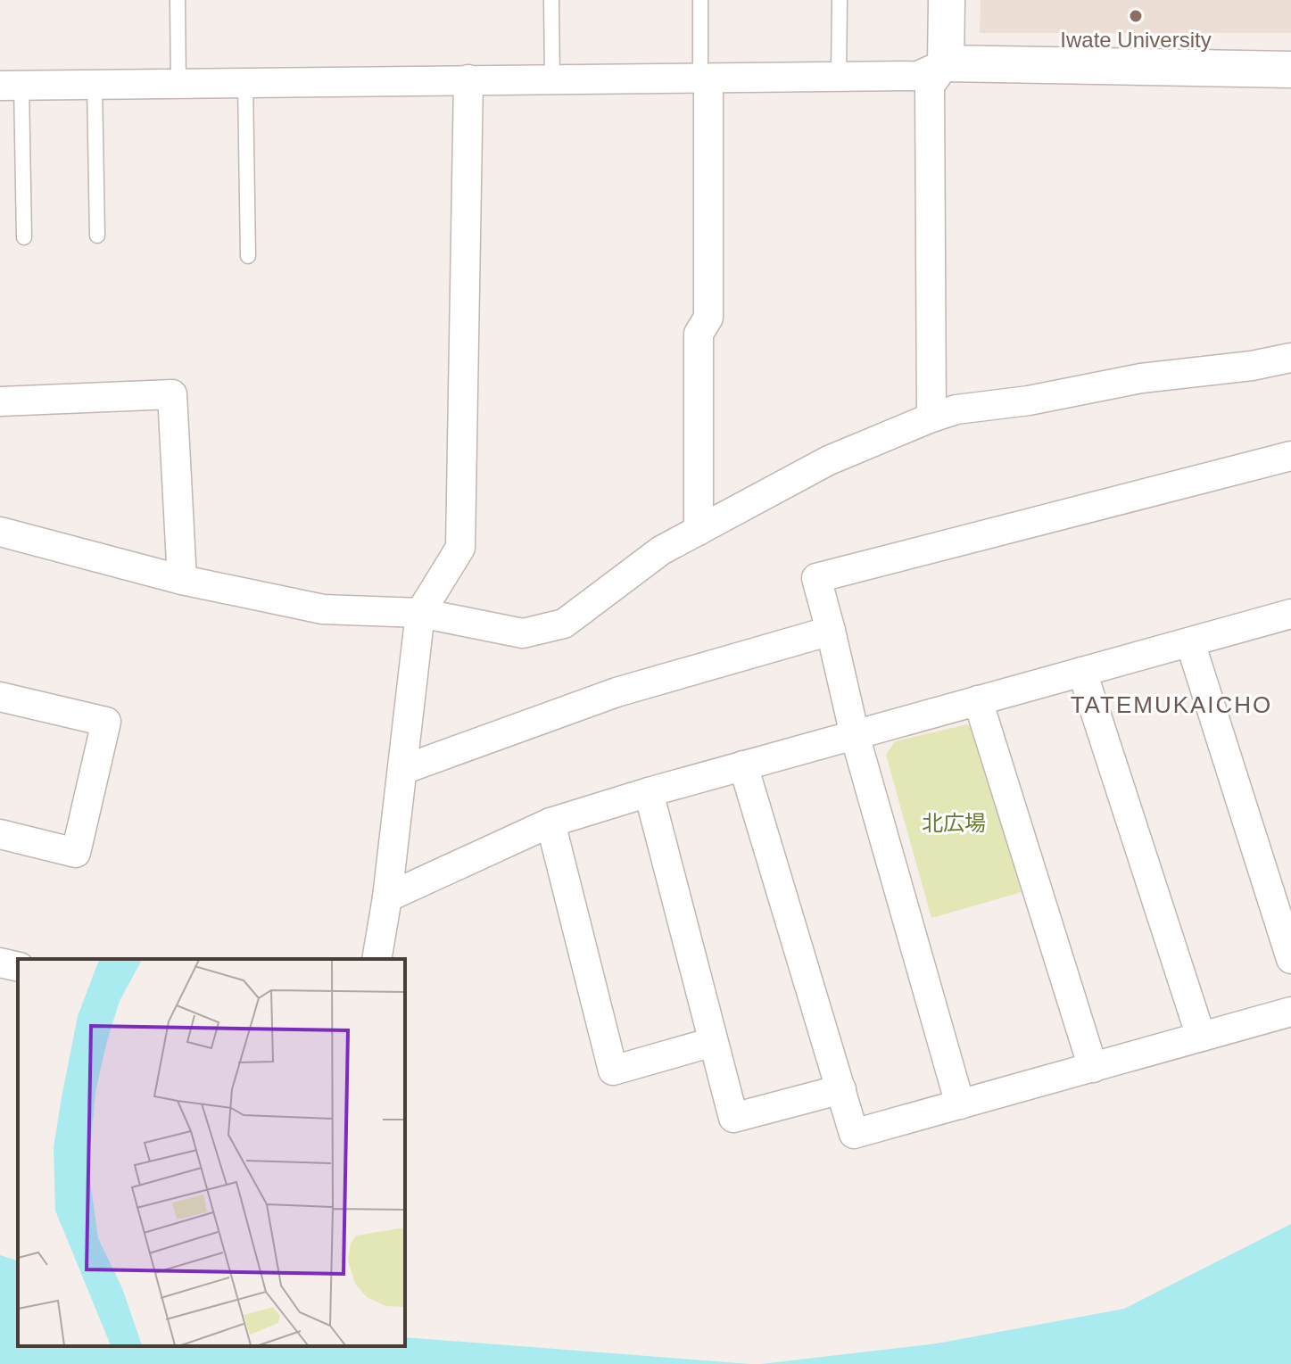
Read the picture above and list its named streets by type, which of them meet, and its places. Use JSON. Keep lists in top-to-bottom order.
{
  "districts": ["TATEMUKAICHO"],
  "parks": ["北広場"],
  "places": ["Iwate University"]
}
